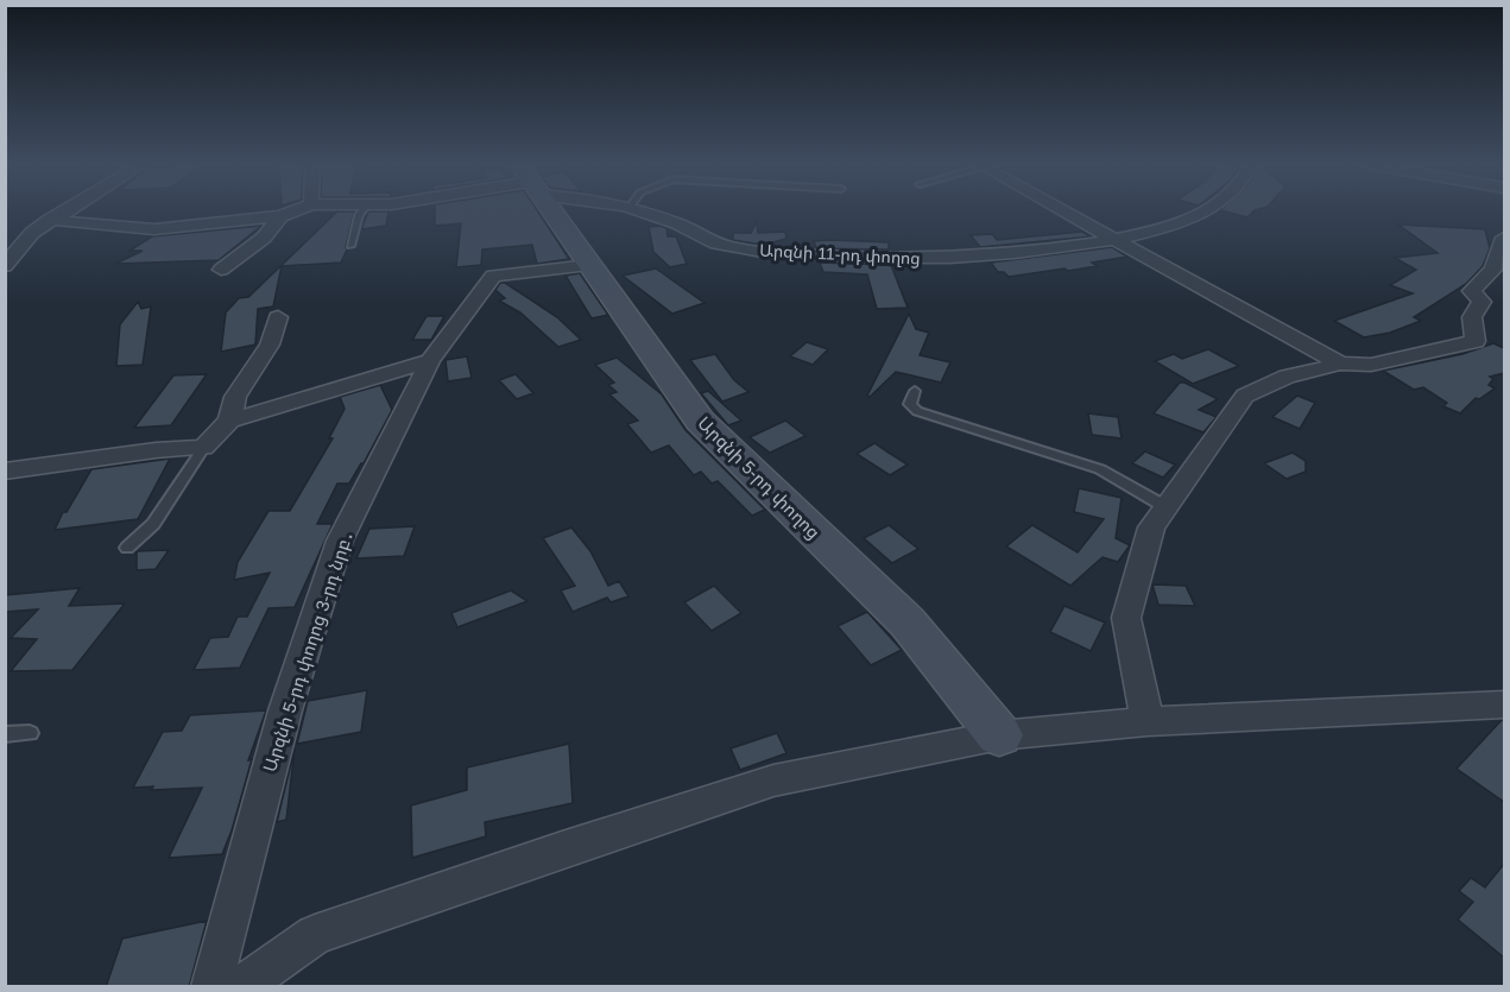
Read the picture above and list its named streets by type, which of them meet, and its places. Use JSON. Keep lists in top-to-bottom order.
{
  "streets": {
    "street": ["Արզնի 11-րդ փողոց", "Արզնի 5-րդ փողոց", "Արզնի 5-րդ փողոց 3-րդ նրբ․"]
  },
  "crossings": [
    ["Արզնի 5-րդ փողոց", "Արզնի 5-րդ փողոց 3-րդ նրբ․"]
  ]
}
